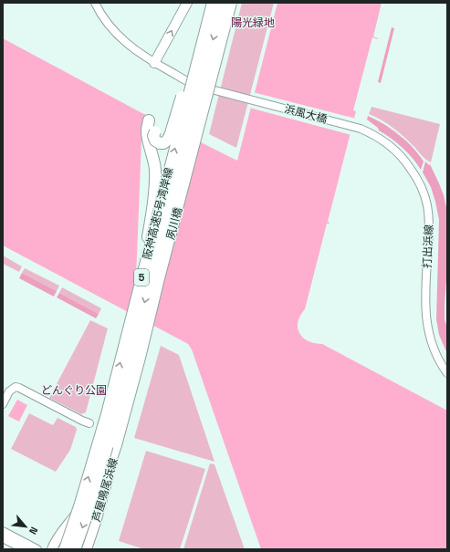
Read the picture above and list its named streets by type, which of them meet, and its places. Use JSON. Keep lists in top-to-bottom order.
{
  "streets": {
    "highway": ["阪神高速5号湾岸線", "5"],
    "main road": ["夙川橋", "芦屋鳴尾浜線"],
    "street": ["浜風大橋", "打出浜線"]
  },
  "crossings": [
    ["浜風大橋", "打出浜線"],
    ["夙川橋", "芦屋鳴尾浜線"]
  ],
  "parks": ["陽光緑地", "どんぐり公園"],
  "north": "bottom right"
}
